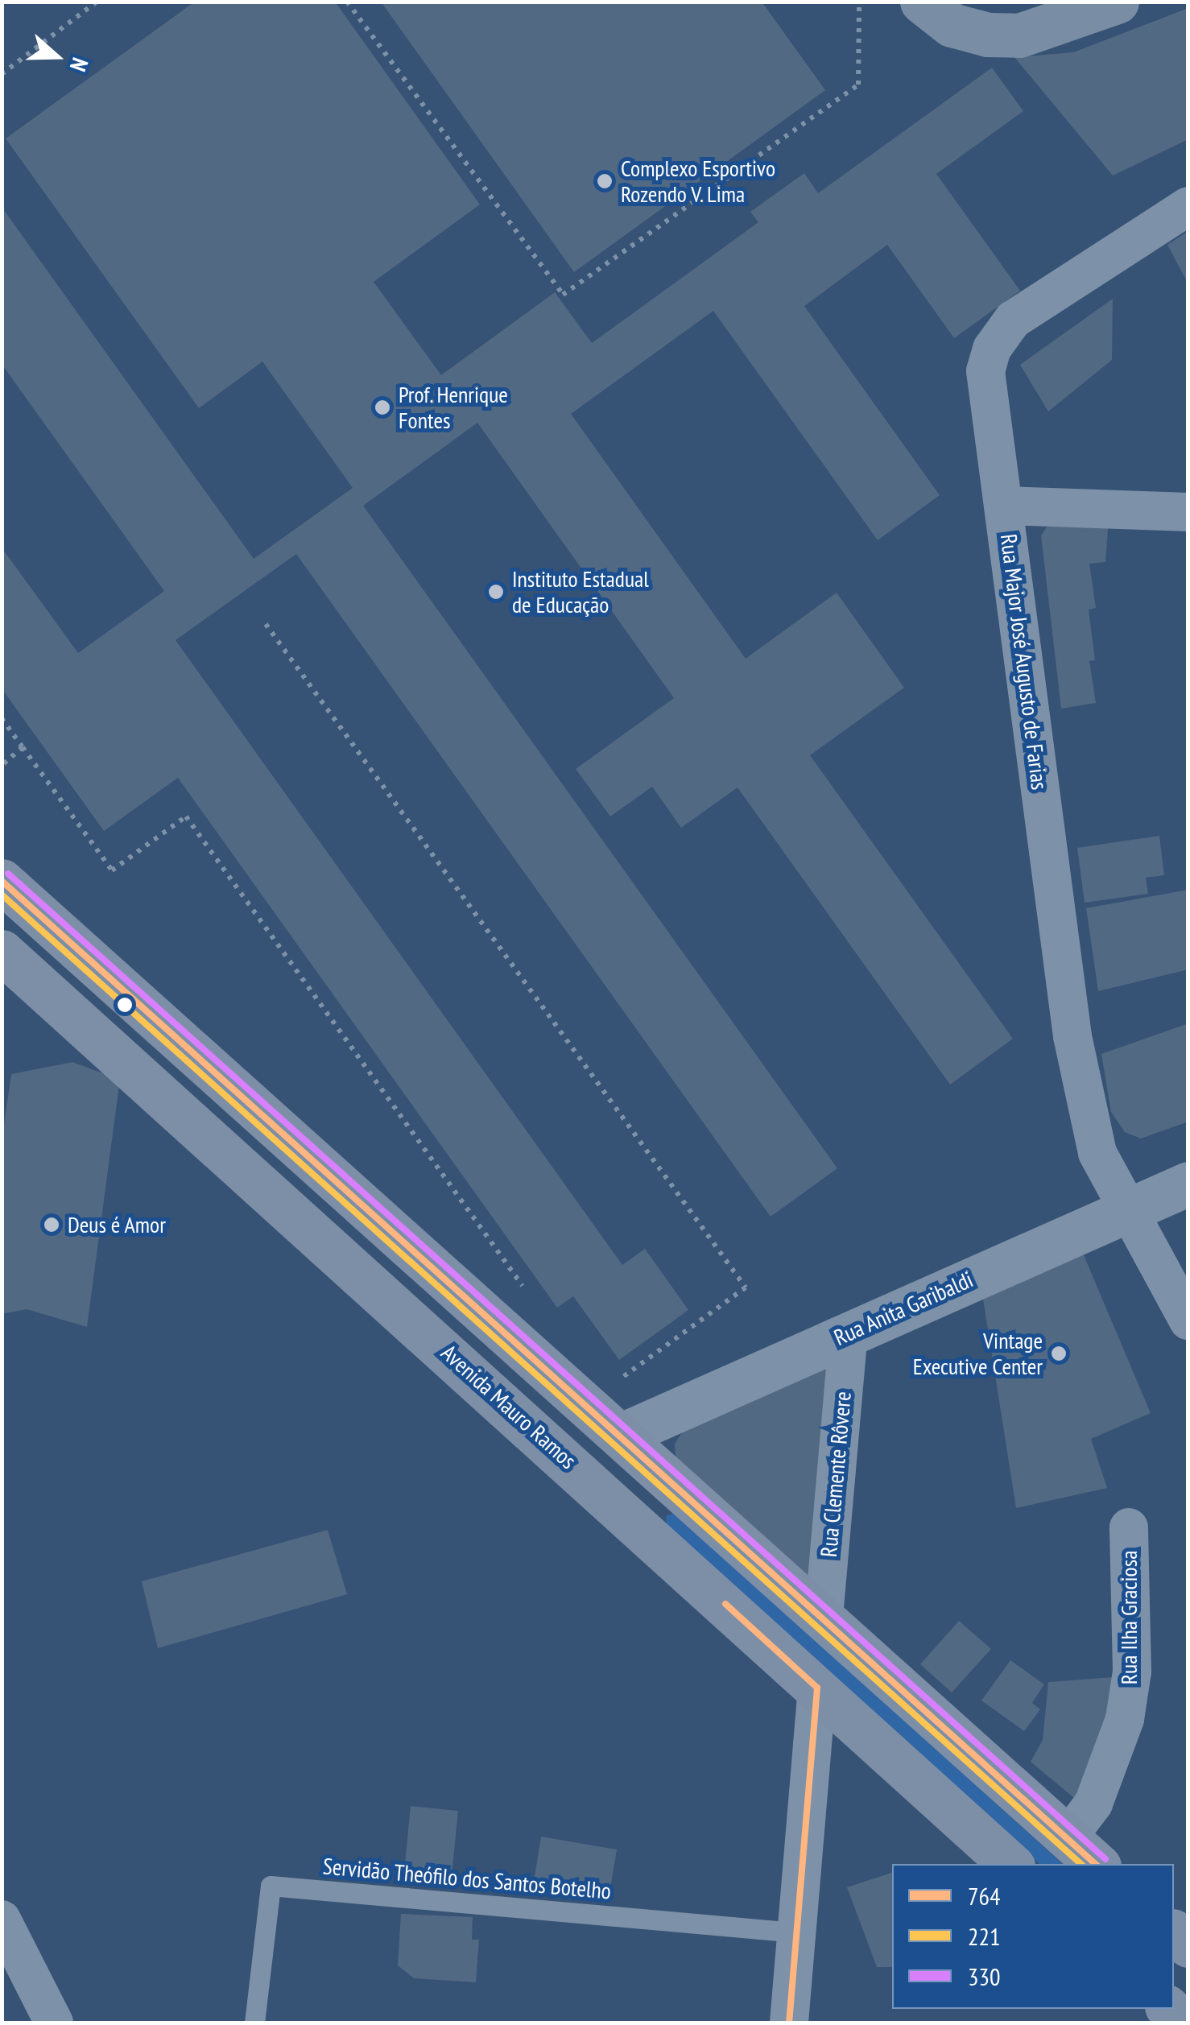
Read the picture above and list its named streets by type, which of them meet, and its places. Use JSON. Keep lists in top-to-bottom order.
{
  "streets": {
    "main road": ["Avenida Mauro Ramos"],
    "street": [
      "Rua Major José Augusto de Farias",
      "Rua Anita Garibaldi",
      "Rua Clemente Rôvere",
      "Rua Ilha Graciosa"
    ],
    "lane": ["Servidão Theófilo dos Santos Botelho"]
  },
  "crossings": [
    ["Rua Major José Augusto de Farias", "Rua Anita Garibaldi"],
    ["Rua Anita Garibaldi", "Rua Clemente Rôvere"]
  ],
  "places": [
    "Complexo Esportivo Rozendo V. Lima",
    "Prof. Henrique Fontes",
    "Instituto Estadual de Educação",
    "Deus é Amor",
    "Vintage Executive Center"
  ],
  "lines": ["transit line 330", "transit line 764", "transit line 221"],
  "legend": ["764", "221", "330"],
  "north": "right"
}
